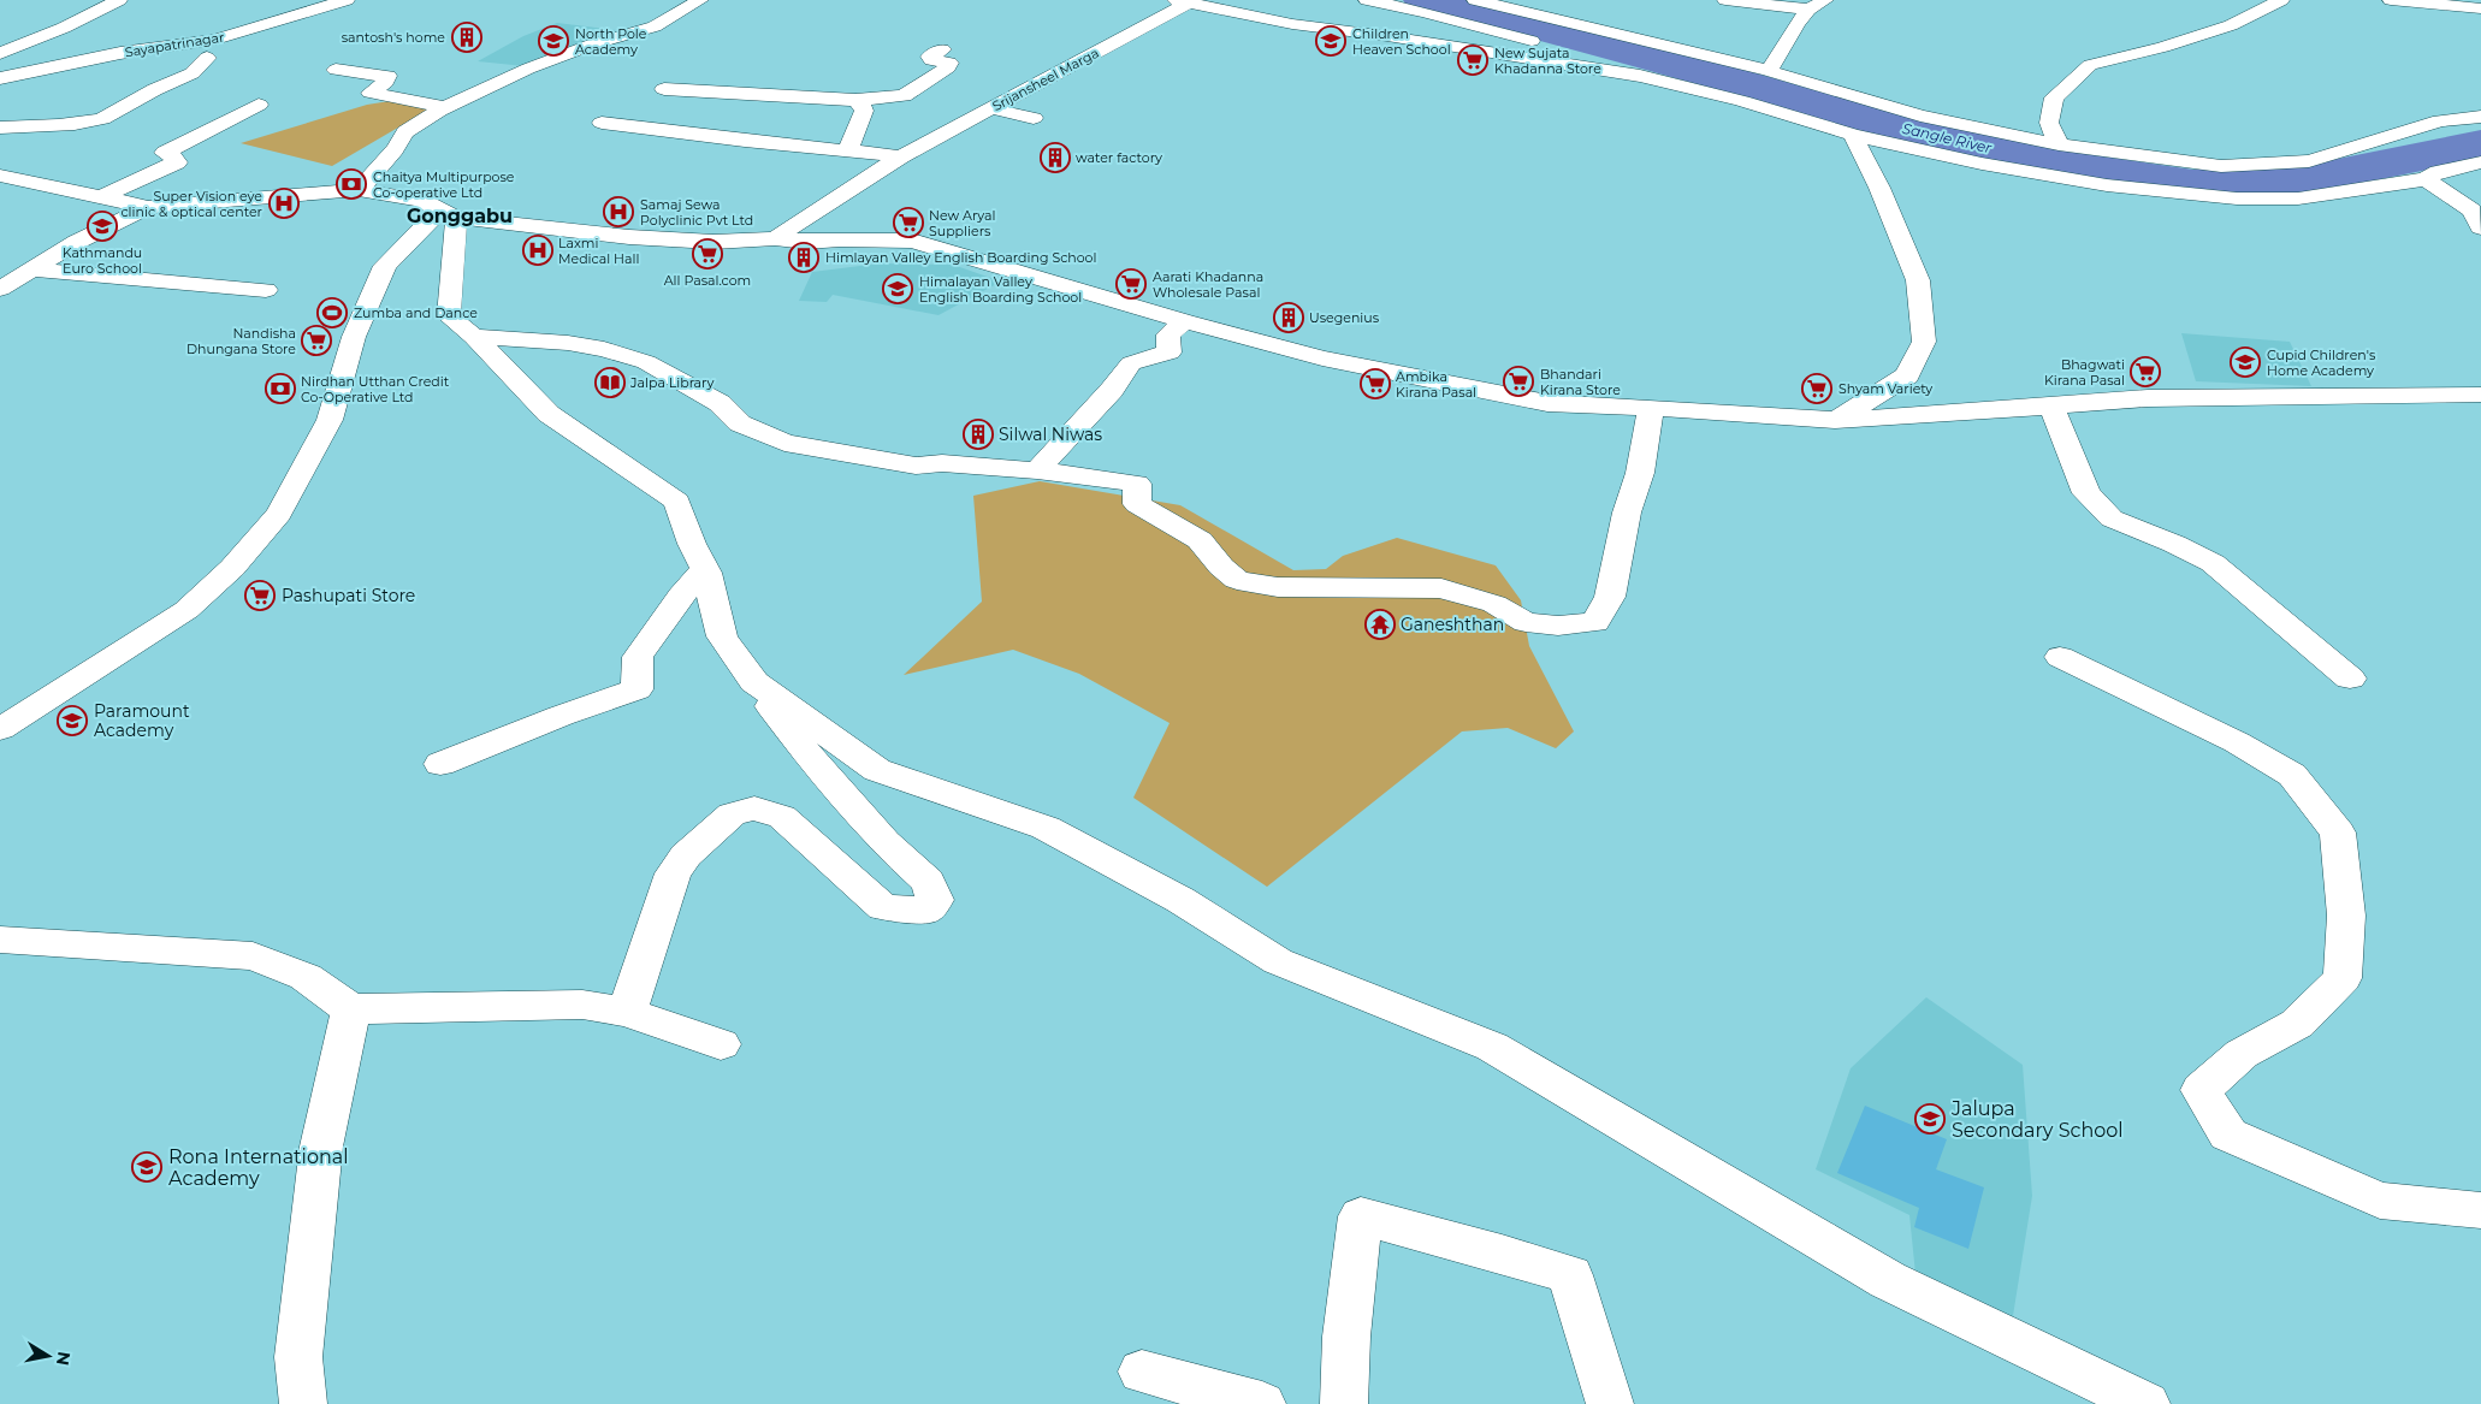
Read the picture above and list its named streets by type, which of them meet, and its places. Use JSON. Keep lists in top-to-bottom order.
{
  "streets": {
    "street": ["Sayapatrinagar", "Srijansheel Marga"]
  },
  "districts": ["Gonggabu"],
  "water": ["Sangle River"],
  "places": {
    "building": [
      "santosh's home",
      "water factory",
      "Himlayan Valley English Boarding School",
      "Usegenius",
      "Silwal Niwas"
    ],
    "school or university": [
      "North Pole Academy",
      "Children Heaven School",
      "Kathmandu Euro School",
      "Himalayan Valley English Boarding School",
      "Cupid Children's Home Academy",
      "Paramount Academy",
      "Jalupa Secondary School",
      "Rona International Academy"
    ],
    "supermarket": [
      "New Sujata Khadanna Store",
      "New Aryal Suppliers",
      "All Pasal.com",
      "Aarati Khadanna Wholesale Pasal",
      "Nandisha Dhungana Store",
      "Bhagwati Kirana Pasal",
      "Bhandari Kirana Store",
      "Ambika Kirana Pasal",
      "Shyam Variety",
      "Pashupati Store"
    ],
    "bank": ["Chaitya Multipurpose Co-operative Ltd", "Nirdhan Utthan Credit Co-Operative Ltd"],
    "hospital": ["Super Vision eye clinic & optical center", "Samaj Sewa Polyclinic Pvt Ltd", "Laxmi Medical Hall"],
    "sports": ["Zumba and Dance"],
    "library": ["Jalpa Library"],
    "temple": ["Ganeshthan"]
  },
  "north": "right"
}
